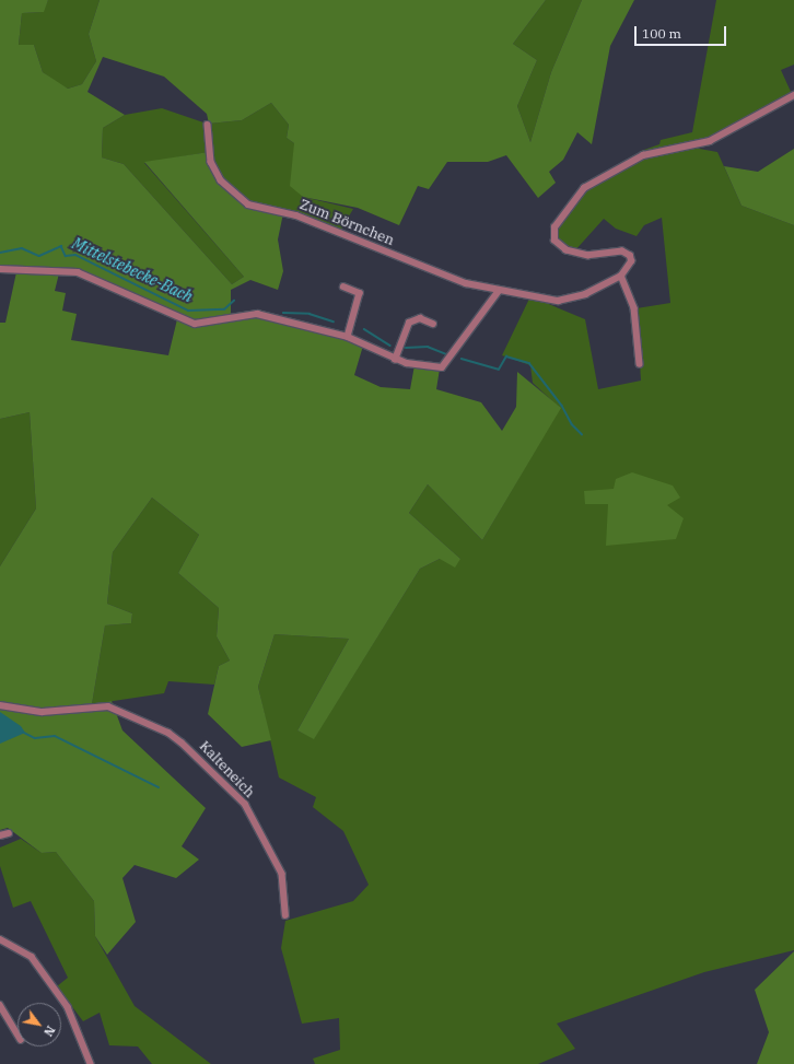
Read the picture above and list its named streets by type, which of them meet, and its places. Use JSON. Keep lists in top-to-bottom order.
{
  "streets": {
    "street": ["Zum Börnchen", "Kalteneich"]
  },
  "water": ["Mittelstebecke-Bach"],
  "scale_bar": "100 m",
  "north": "bottom right"
}
